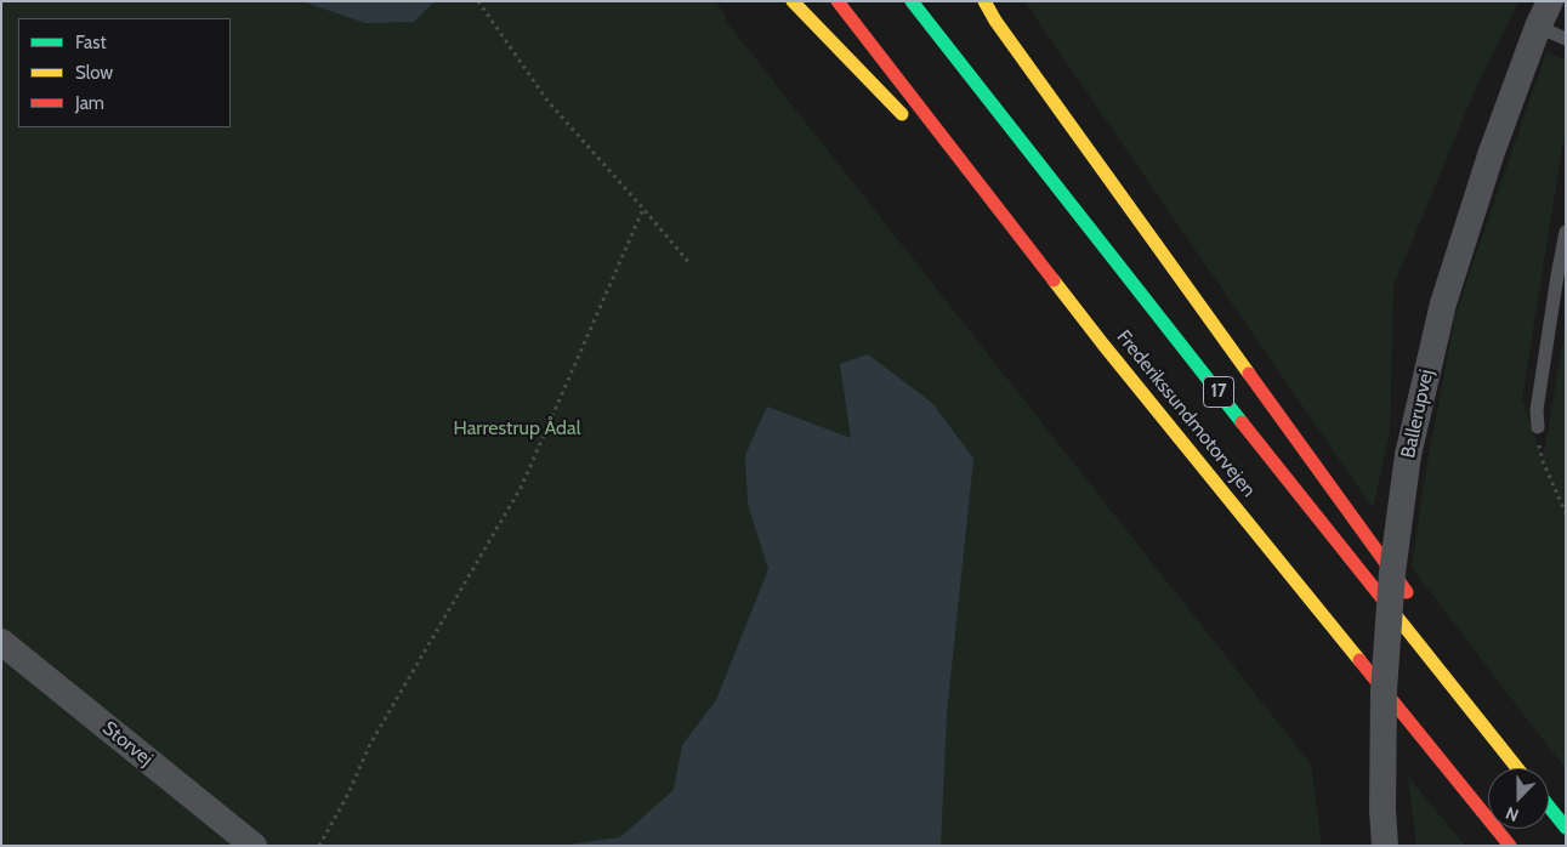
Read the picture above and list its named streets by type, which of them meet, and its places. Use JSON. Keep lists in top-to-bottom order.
{
  "streets": {
    "highway": ["17", "Frederikssundmotorvejen"],
    "street": ["Ballerupvej", "Storvej"]
  },
  "parks": ["Harrestrup Ådal"],
  "legend": ["Fast", "Slow", "Jam"],
  "north": "bottom"
}
